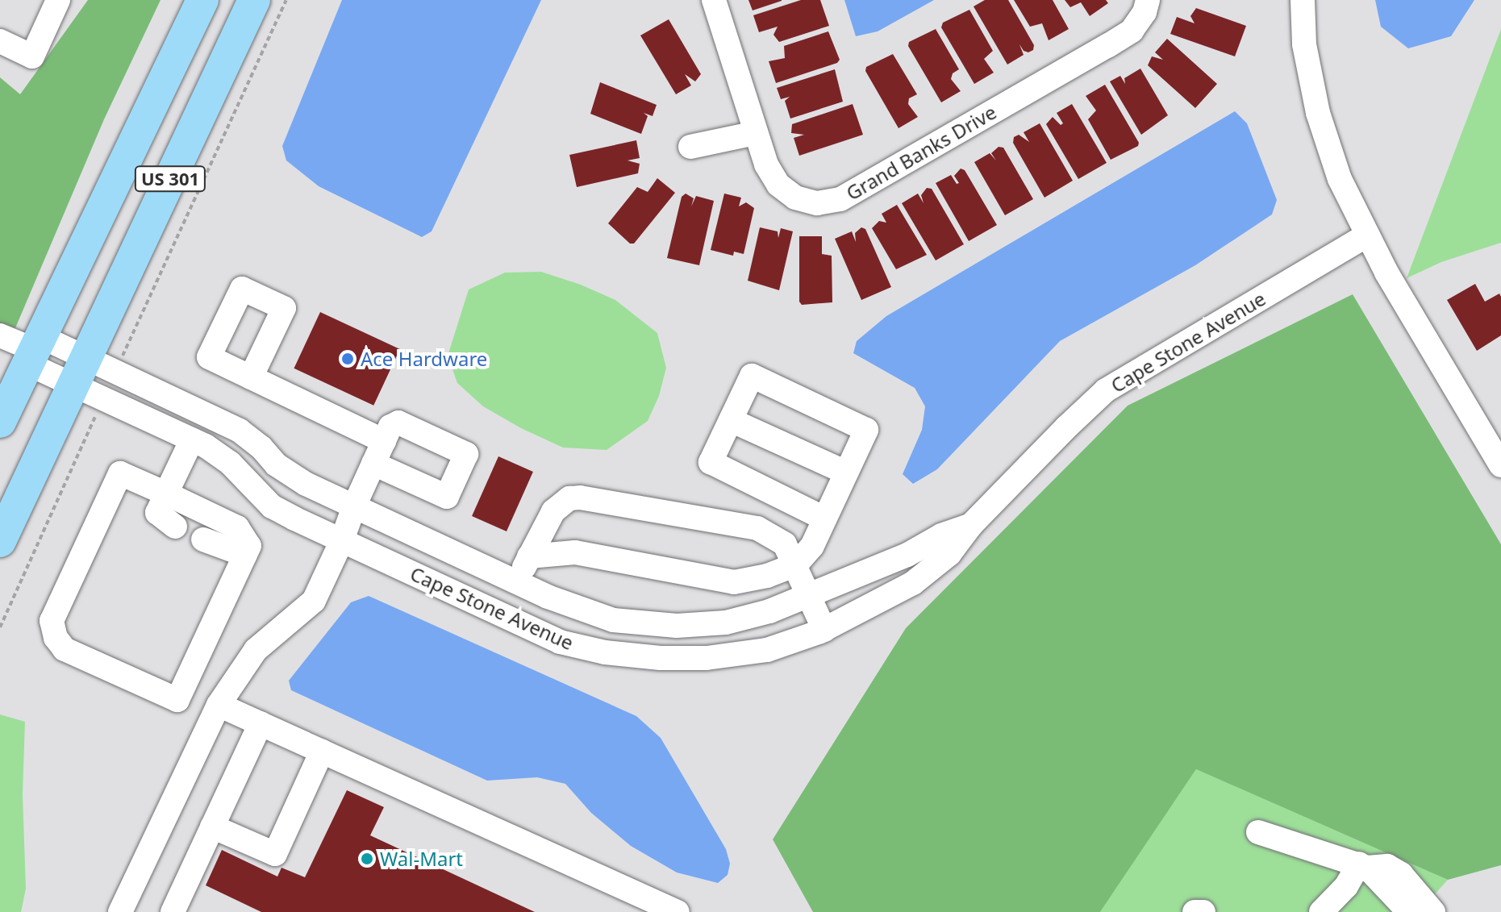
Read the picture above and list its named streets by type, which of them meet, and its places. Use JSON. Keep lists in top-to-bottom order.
{
  "streets": {
    "main road": ["US 301"],
    "street": ["Grand Banks Drive", "Cape Stone Avenue"]
  },
  "crossings": [
    ["US 301", "Cape Stone Avenue"]
  ],
  "places": ["Ace Hardware", "Wal-Mart"]
}
